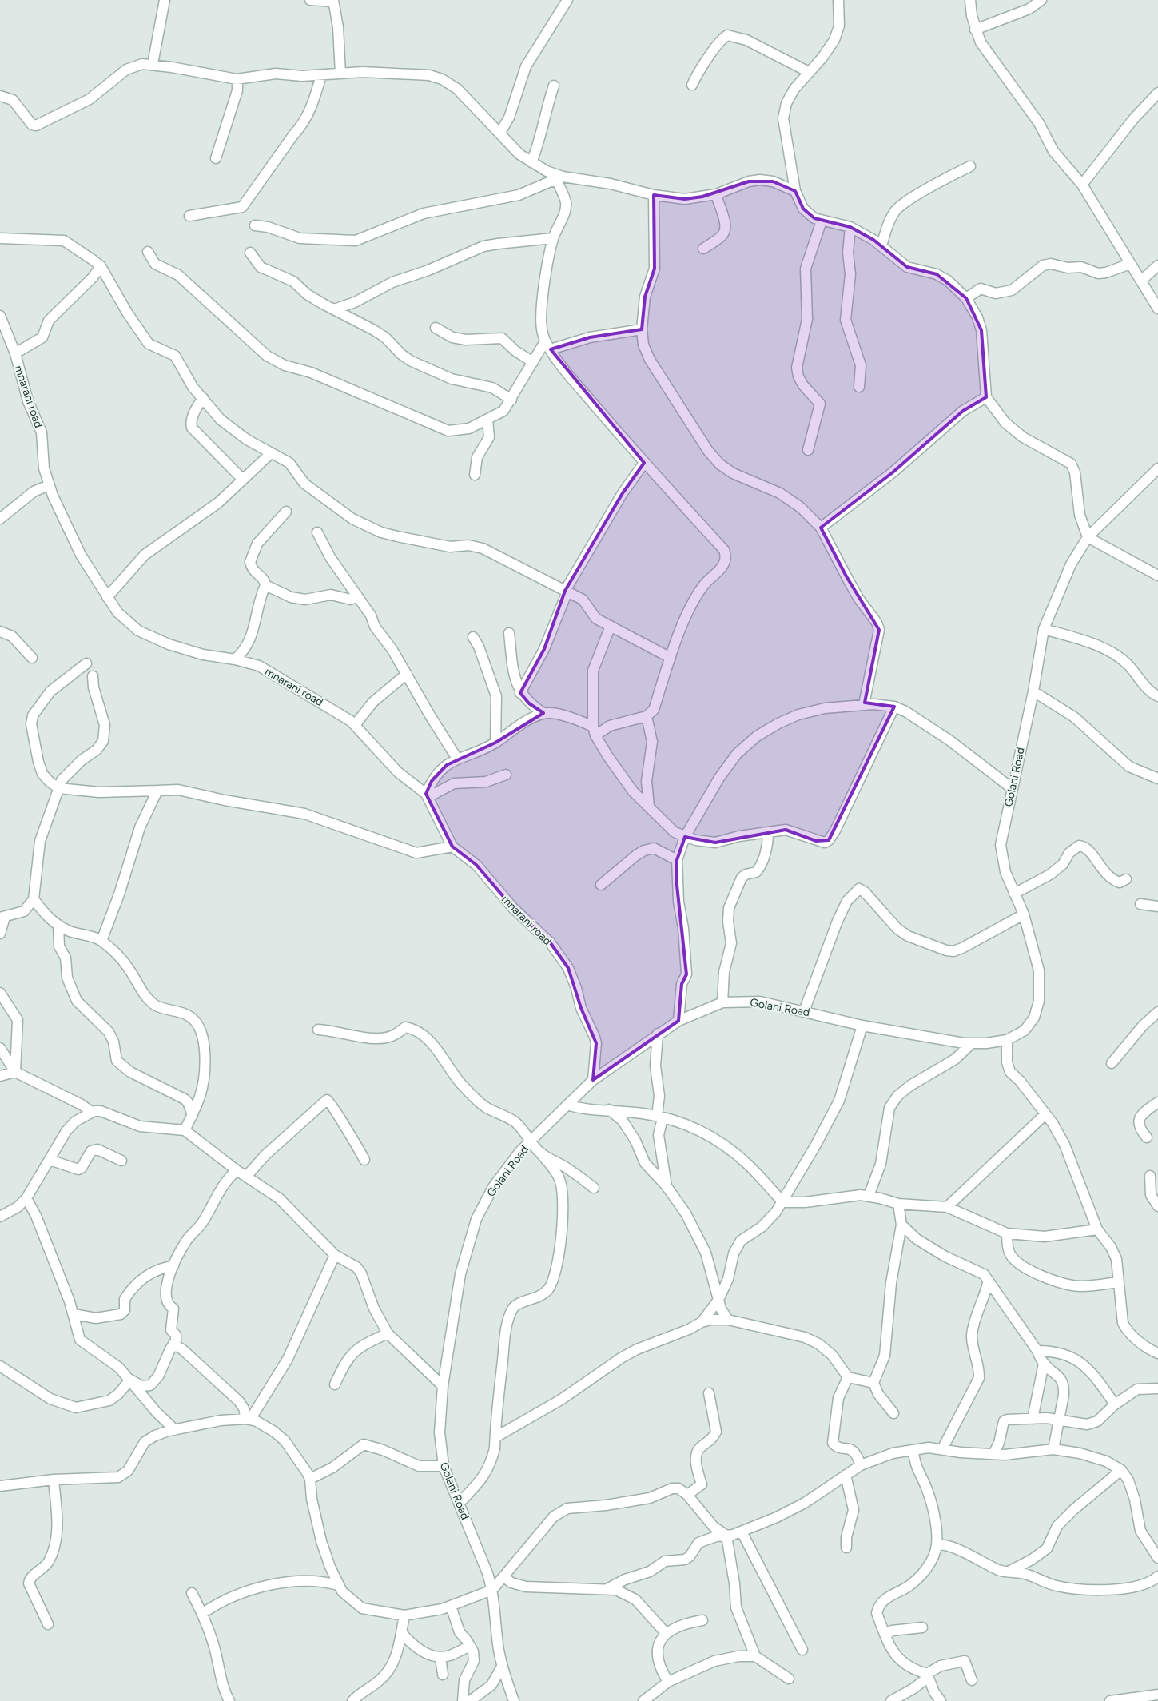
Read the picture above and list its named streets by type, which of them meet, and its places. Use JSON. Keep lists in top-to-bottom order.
{
  "streets": {
    "street": ["mnarani road", "Golani Road"]
  },
  "crossings": [
    ["mnarani road", "Golani Road"]
  ]
}
